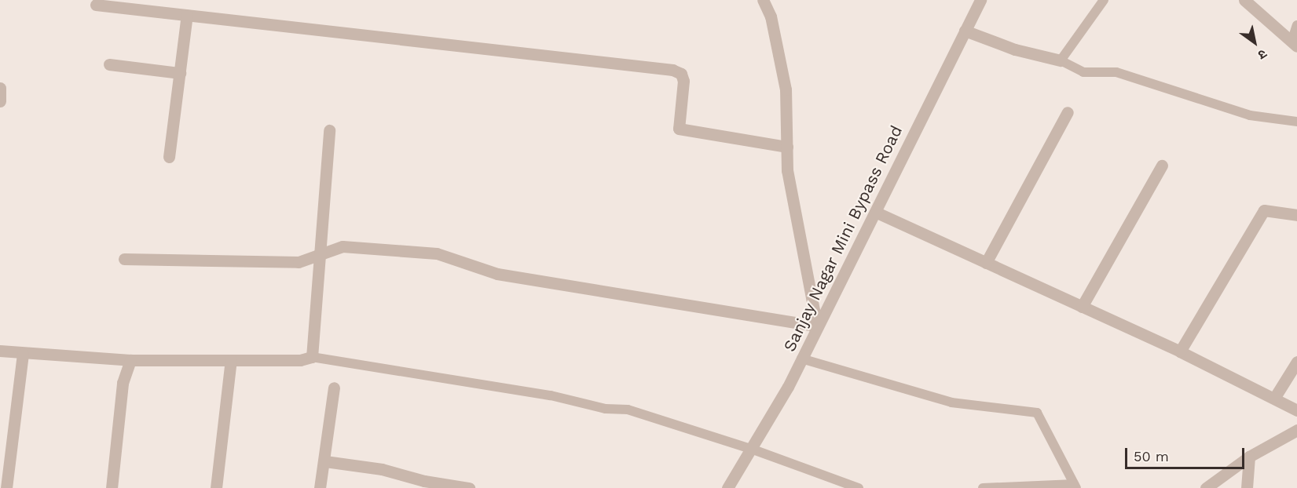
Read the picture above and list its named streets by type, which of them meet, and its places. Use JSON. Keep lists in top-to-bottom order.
{
  "streets": {
    "street": ["Sanjay Nagar Mini Bypass Road"]
  },
  "scale_bar": "50 m",
  "north": "bottom right"
}
